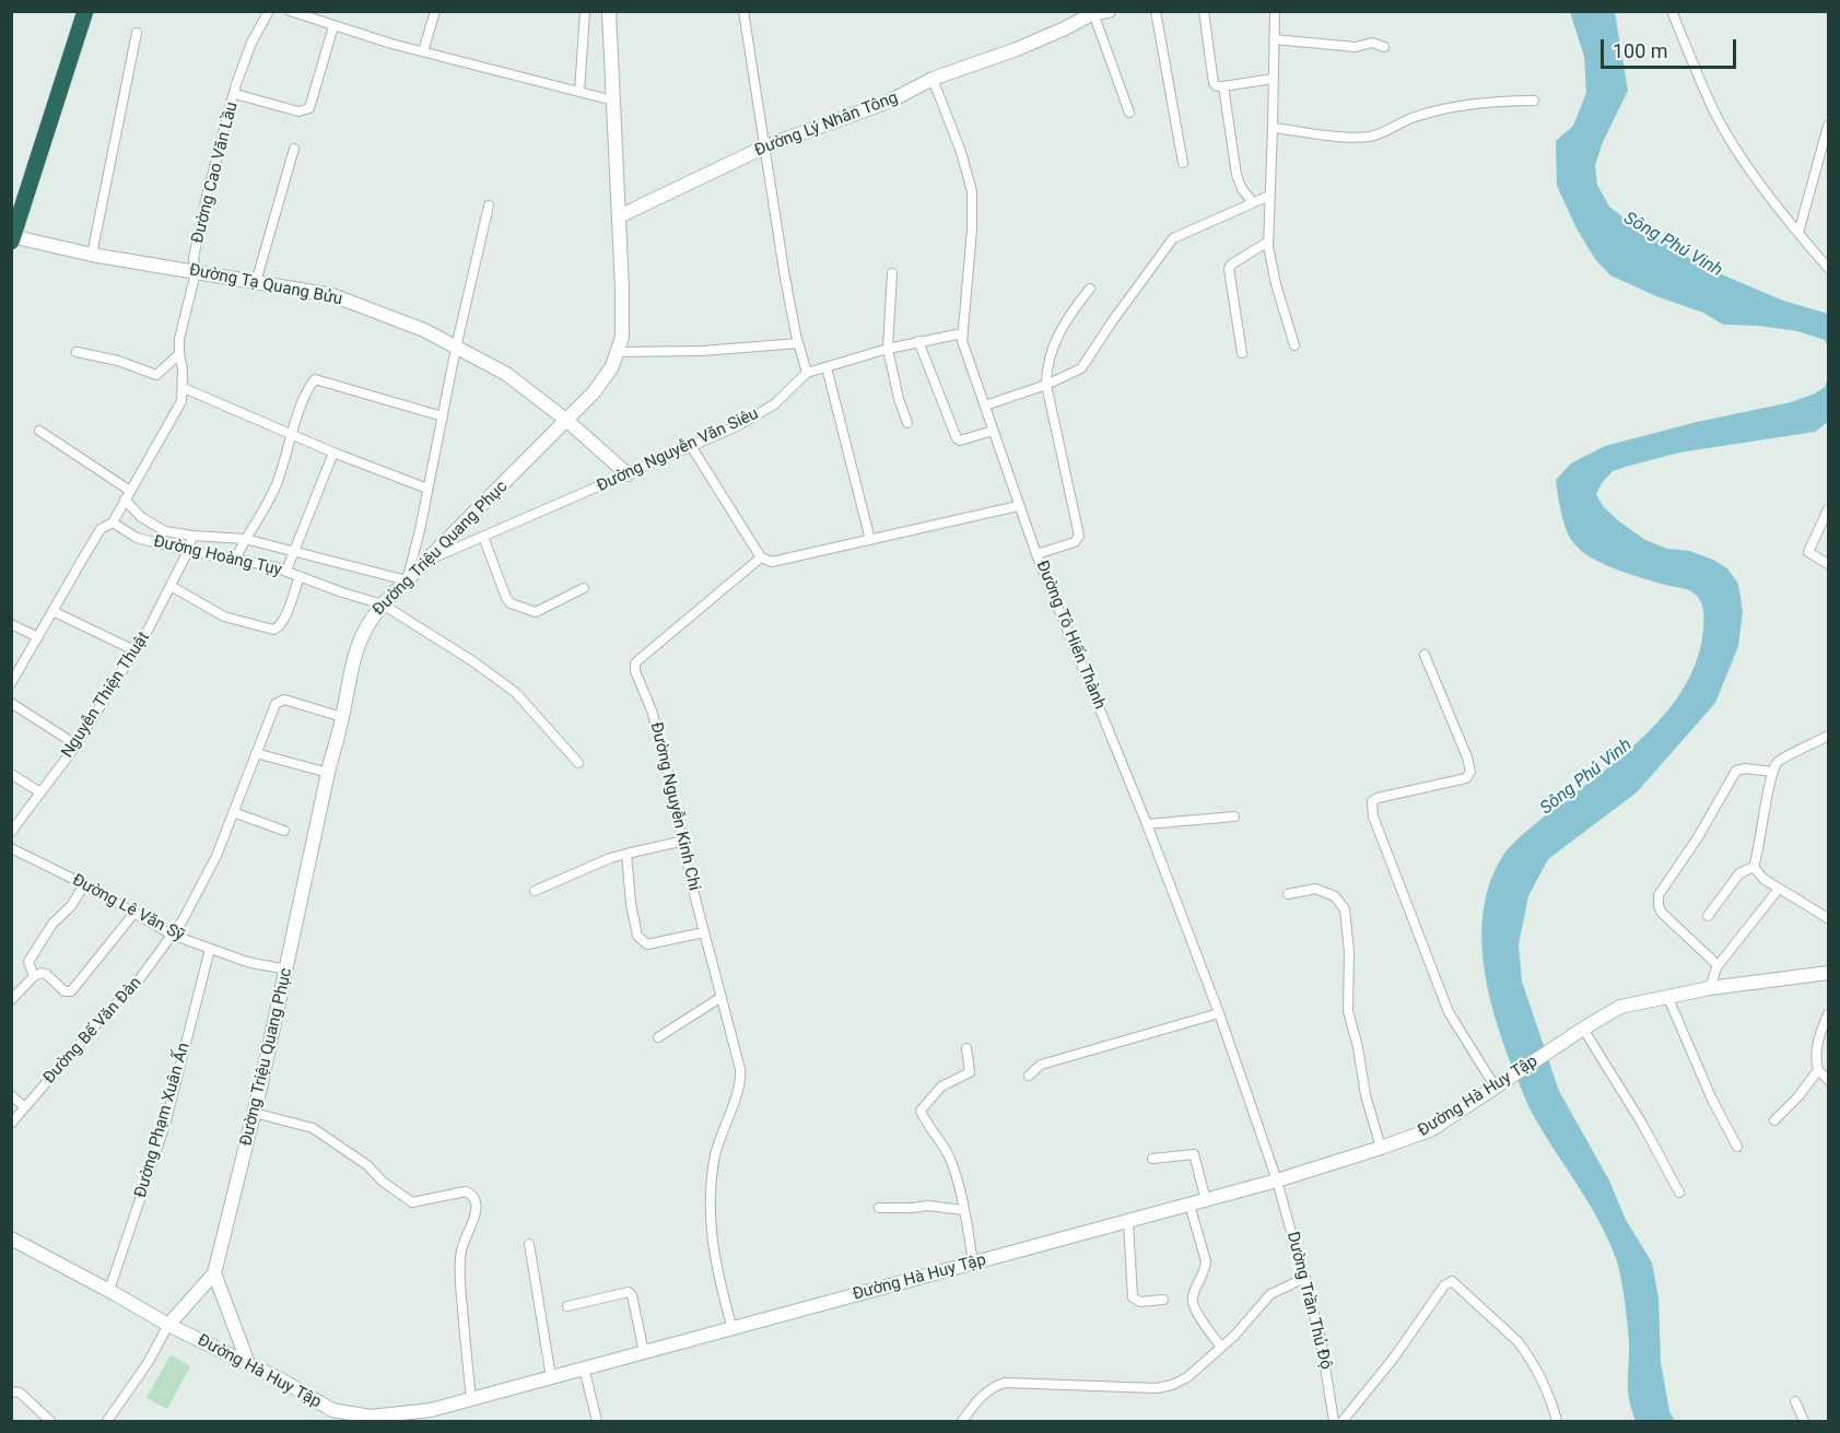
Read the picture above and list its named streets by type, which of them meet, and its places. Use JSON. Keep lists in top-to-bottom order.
{
  "streets": {
    "street": [
      "Đường Lý Nhân Tông",
      "Đường Cao Văn Lầu",
      "Đường Tạ Quang Bửu",
      "Đường Nguyễn Văn Siêu",
      "Đường Triệu Quang Phục",
      "Đường Hoàng Tụy",
      "Đường Tô Hiến Thành",
      "Nguyễn Thiện Thuật",
      "Đường Nguyễn Kinh Chi",
      "Đường Lê Văn Sỹ",
      "Đường Bế Văn Đàn",
      "Đường Hà Huy Tập",
      "Đường Phạm Xuân Ấn",
      "Dường Trần Thủ Độ"
    ]
  },
  "crossings": [
    ["Đường Lý Nhân Tông", "Đường Triệu Quang Phục"],
    ["Đường Lý Nhân Tông", "Đường Tô Hiến Thành"],
    ["Đường Cao Văn Lầu", "Đường Tạ Quang Bửu"],
    ["Đường Cao Văn Lầu", "Đường Hoàng Tụy"],
    ["Đường Tạ Quang Bửu", "Đường Nguyễn Văn Siêu"],
    ["Đường Tạ Quang Bửu", "Đường Triệu Quang Phục"],
    ["Đường Nguyễn Văn Siêu", "Đường Triệu Quang Phục"],
    ["Đường Nguyễn Văn Siêu", "Đường Tô Hiến Thành"],
    ["Đường Triệu Quang Phục", "Đường Hoàng Tụy"],
    ["Đường Triệu Quang Phục", "Đường Lê Văn Sỹ"],
    ["Đường Triệu Quang Phục", "Đường Bế Văn Đàn"],
    ["Đường Triệu Quang Phục", "Đường Hà Huy Tập"],
    ["Đường Hoàng Tụy", "Nguyễn Thiện Thuật"],
    ["Đường Tô Hiến Thành", "Đường Hà Huy Tập"],
    ["Đường Tô Hiến Thành", "Dường Trần Thủ Độ"],
    ["Đường Nguyễn Kinh Chi", "Đường Hà Huy Tập"],
    ["Đường Lê Văn Sỹ", "Đường Bế Văn Đàn"],
    ["Đường Lê Văn Sỹ", "Đường Phạm Xuân Ấn"],
    ["Đường Hà Huy Tập", "Đường Phạm Xuân Ấn"],
    ["Đường Hà Huy Tập", "Dường Trần Thủ Độ"]
  ],
  "water": ["Sông Phú Vinh"],
  "scale_bar": "100 m"
}
